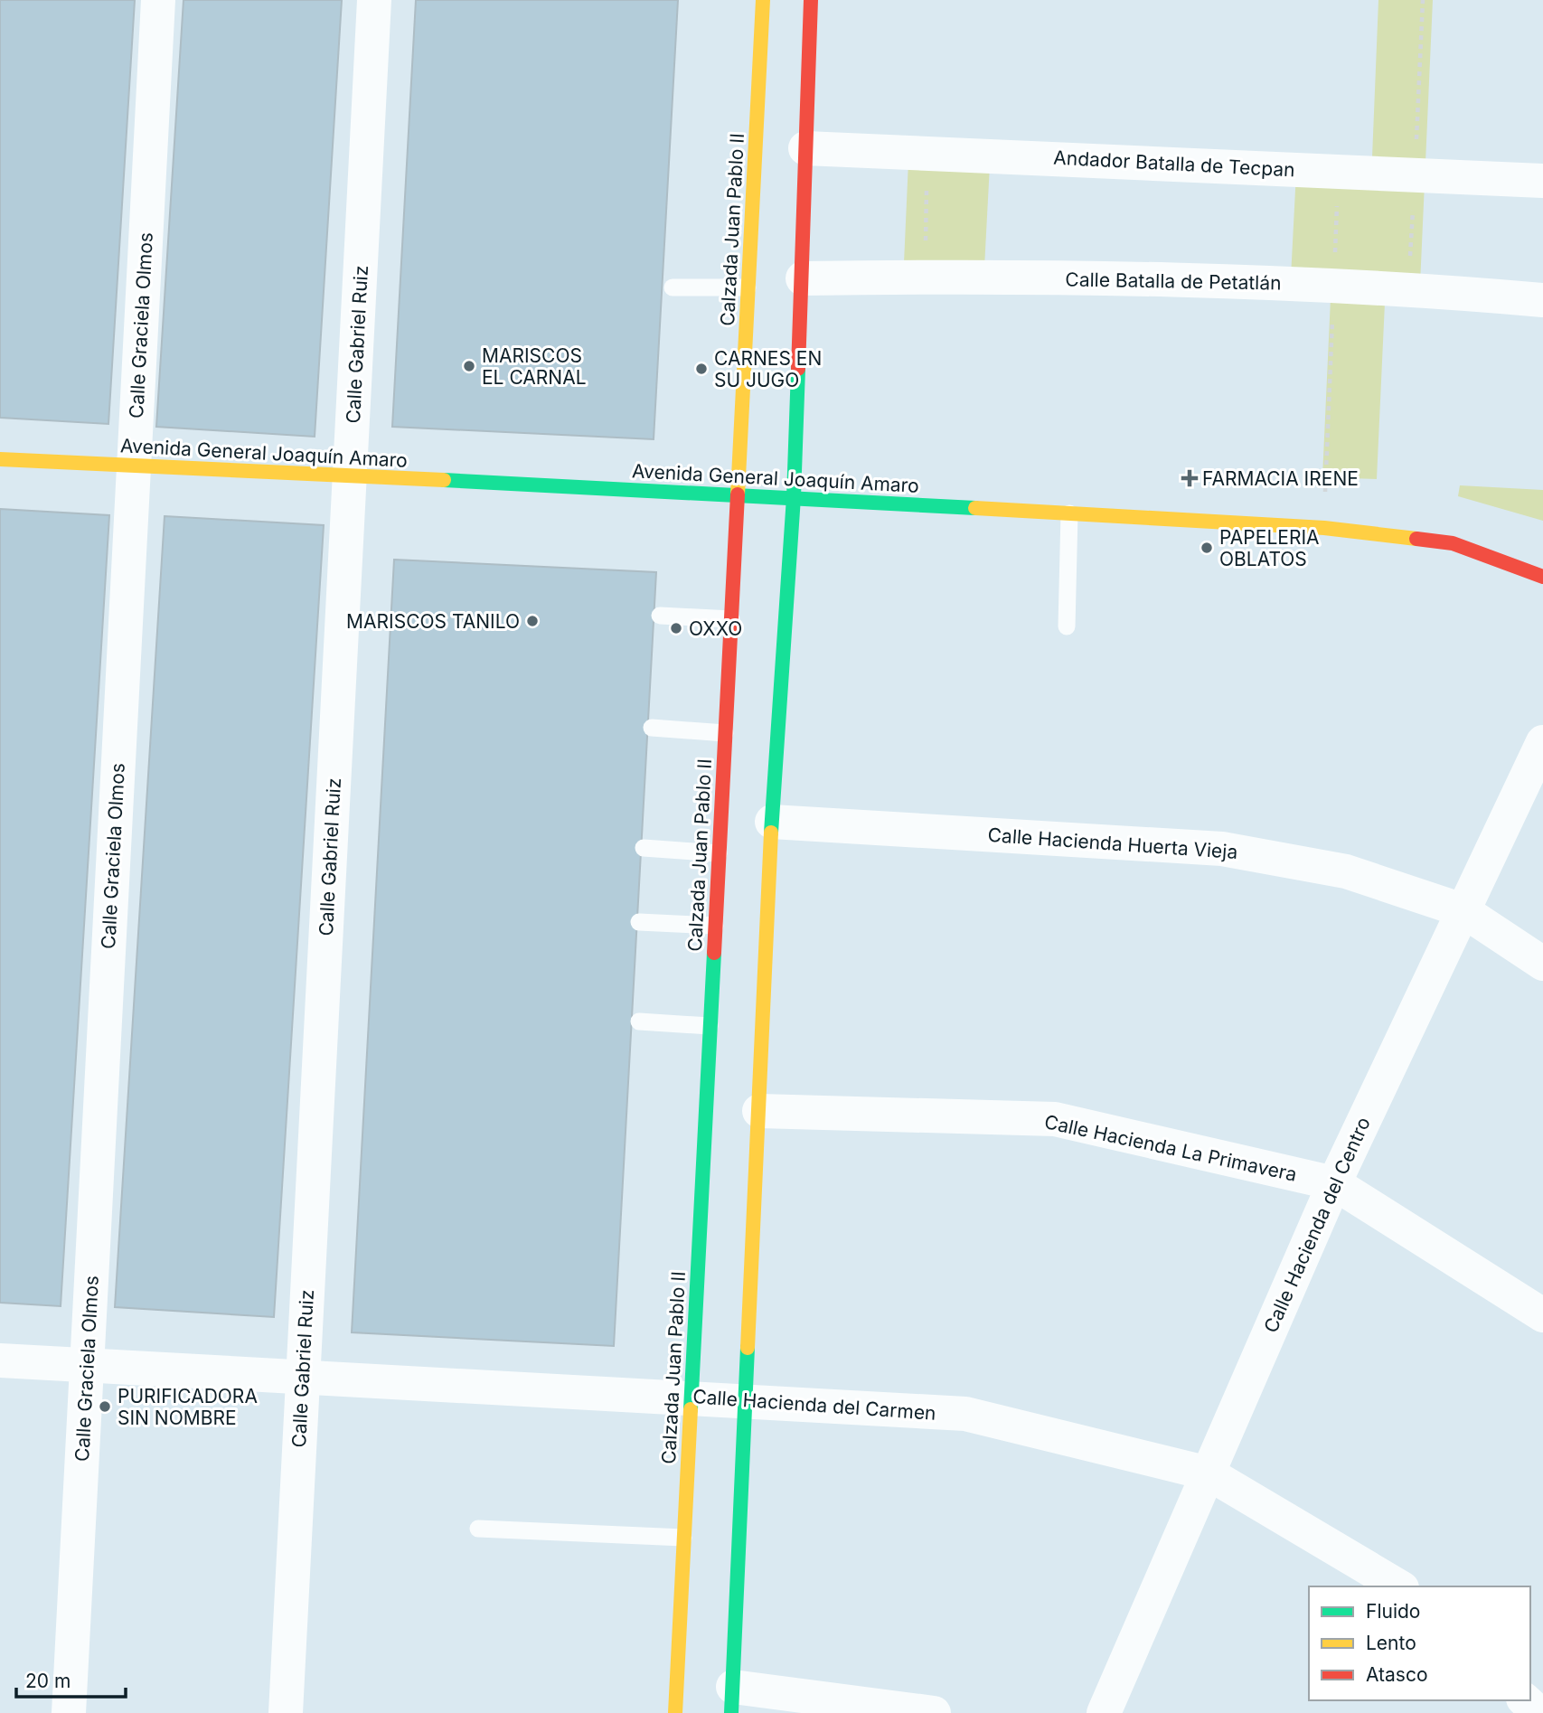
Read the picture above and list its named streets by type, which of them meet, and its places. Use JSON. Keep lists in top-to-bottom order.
{
  "streets": {
    "main road": ["Calzada Juan Pablo II", "Avenida General Joaquín Amaro"],
    "street": [
      "Andador Batalla de Tecpan",
      "Calle Batalla de Petatlán",
      "Calle Graciela Olmos",
      "Calle Gabriel Ruiz",
      "Calle Hacienda Huerta Vieja",
      "Calle Hacienda La Primavera",
      "Calle Hacienda del Centro",
      "Calle Hacienda del Carmen"
    ]
  },
  "crossings": [
    ["Calzada Juan Pablo II", "Avenida General Joaquín Amaro"],
    ["Calzada Juan Pablo II", "Calle Hacienda del Carmen"],
    ["Calle Graciela Olmos", "Avenida General Joaquín Amaro"],
    ["Calle Graciela Olmos", "Calle Hacienda del Carmen"],
    ["Calle Gabriel Ruiz", "Avenida General Joaquín Amaro"],
    ["Calle Gabriel Ruiz", "Calle Hacienda del Carmen"],
    ["Calle Hacienda Huerta Vieja", "Calle Hacienda del Centro"],
    ["Calle Hacienda La Primavera", "Calle Hacienda del Centro"],
    ["Calle Hacienda del Centro", "Calle Hacienda del Carmen"]
  ],
  "places": {
    "other": [
      "MARISCOS EL CARNAL",
      "CARNES EN SU JUGO",
      "PAPELERIA OBLATOS",
      "MARISCOS TANILO",
      "OXXO",
      "PURIFICADORA SIN NOMBRE"
    ],
    "health": ["FARMACIA IRENE"]
  },
  "legend": ["Fluido", "Lento", "Atasco"],
  "scale_bar": "20 m"
}
